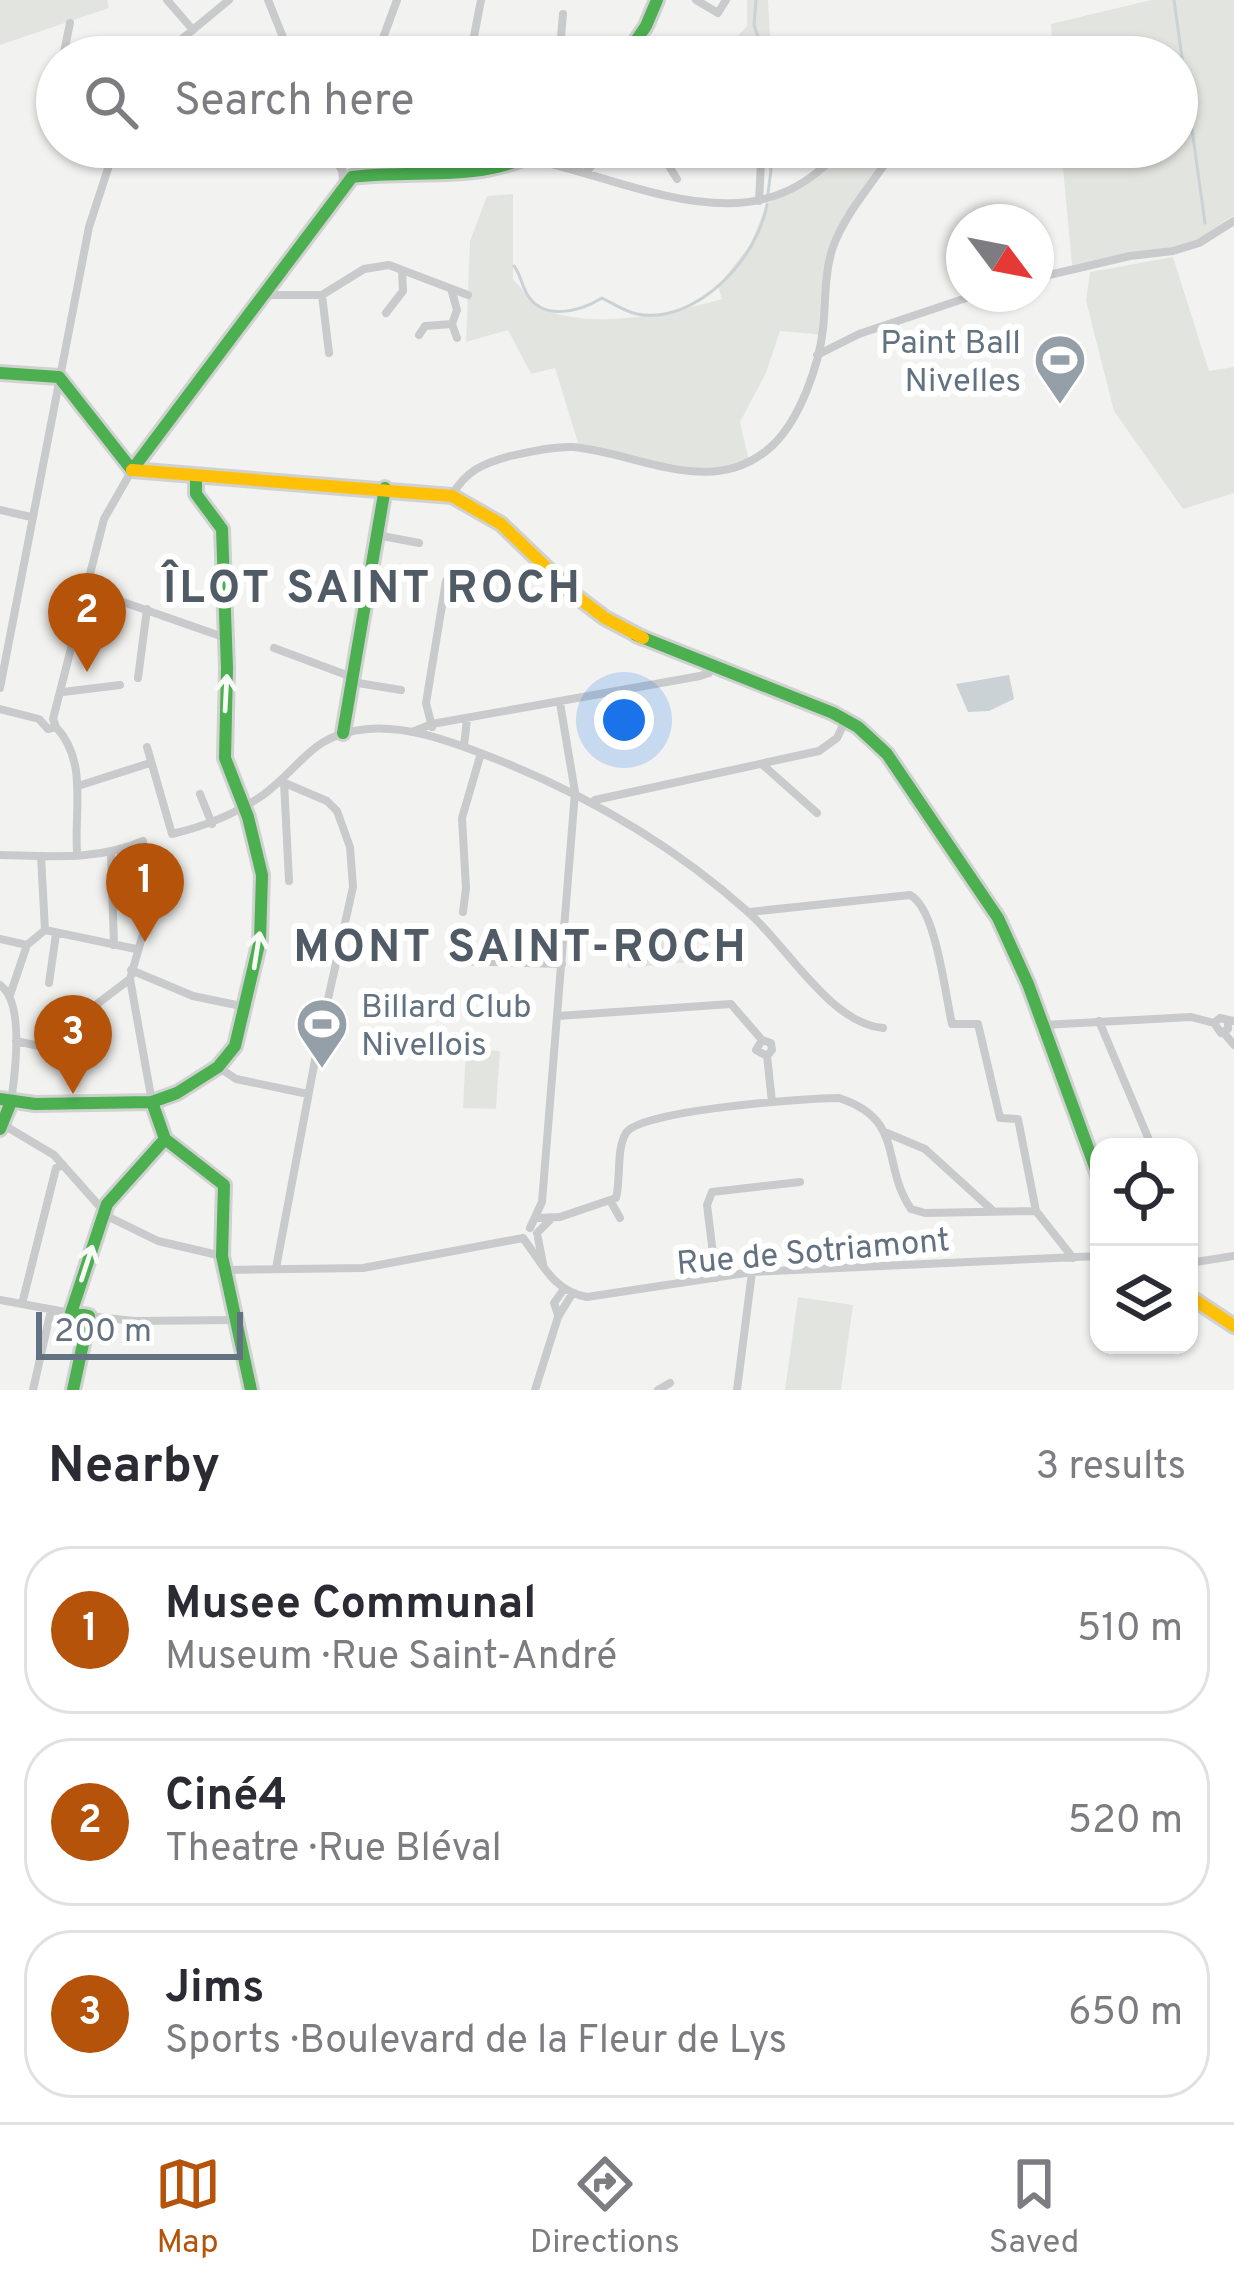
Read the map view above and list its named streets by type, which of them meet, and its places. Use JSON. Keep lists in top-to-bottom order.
{
  "streets": {
    "street": ["Rue de Sotriamont"]
  },
  "districts": ["ÎLOT SAINT ROCH", "MONT SAINT-ROCH"],
  "places": {
    "sports": ["Paint Ball Nivelles", "Billard Club Nivellois"]
  },
  "scale_bar": "200 m",
  "north": "bottom right",
  "page": {
    "search": "Search here",
    "pins": ["2", "1", "3"],
    "scale": "200 m",
    "heading": ["Nearby", "3 results"],
    "list": [
      {
        "mark": "1",
        "name": "Musee Communal",
        "note": "Museum · Rue Saint-André",
        "value": "510 m"
      },
      {
        "mark": "2",
        "name": "Ciné4",
        "note": "Theatre · Rue Bléval",
        "value": "520 m"
      },
      {
        "mark": "3",
        "name": "Jims",
        "note": "Sports · Boulevard de la Fleur de Lys",
        "value": "650 m"
      }
    ],
    "nav": ["Map", "Directions", "Saved"]
  }
}
